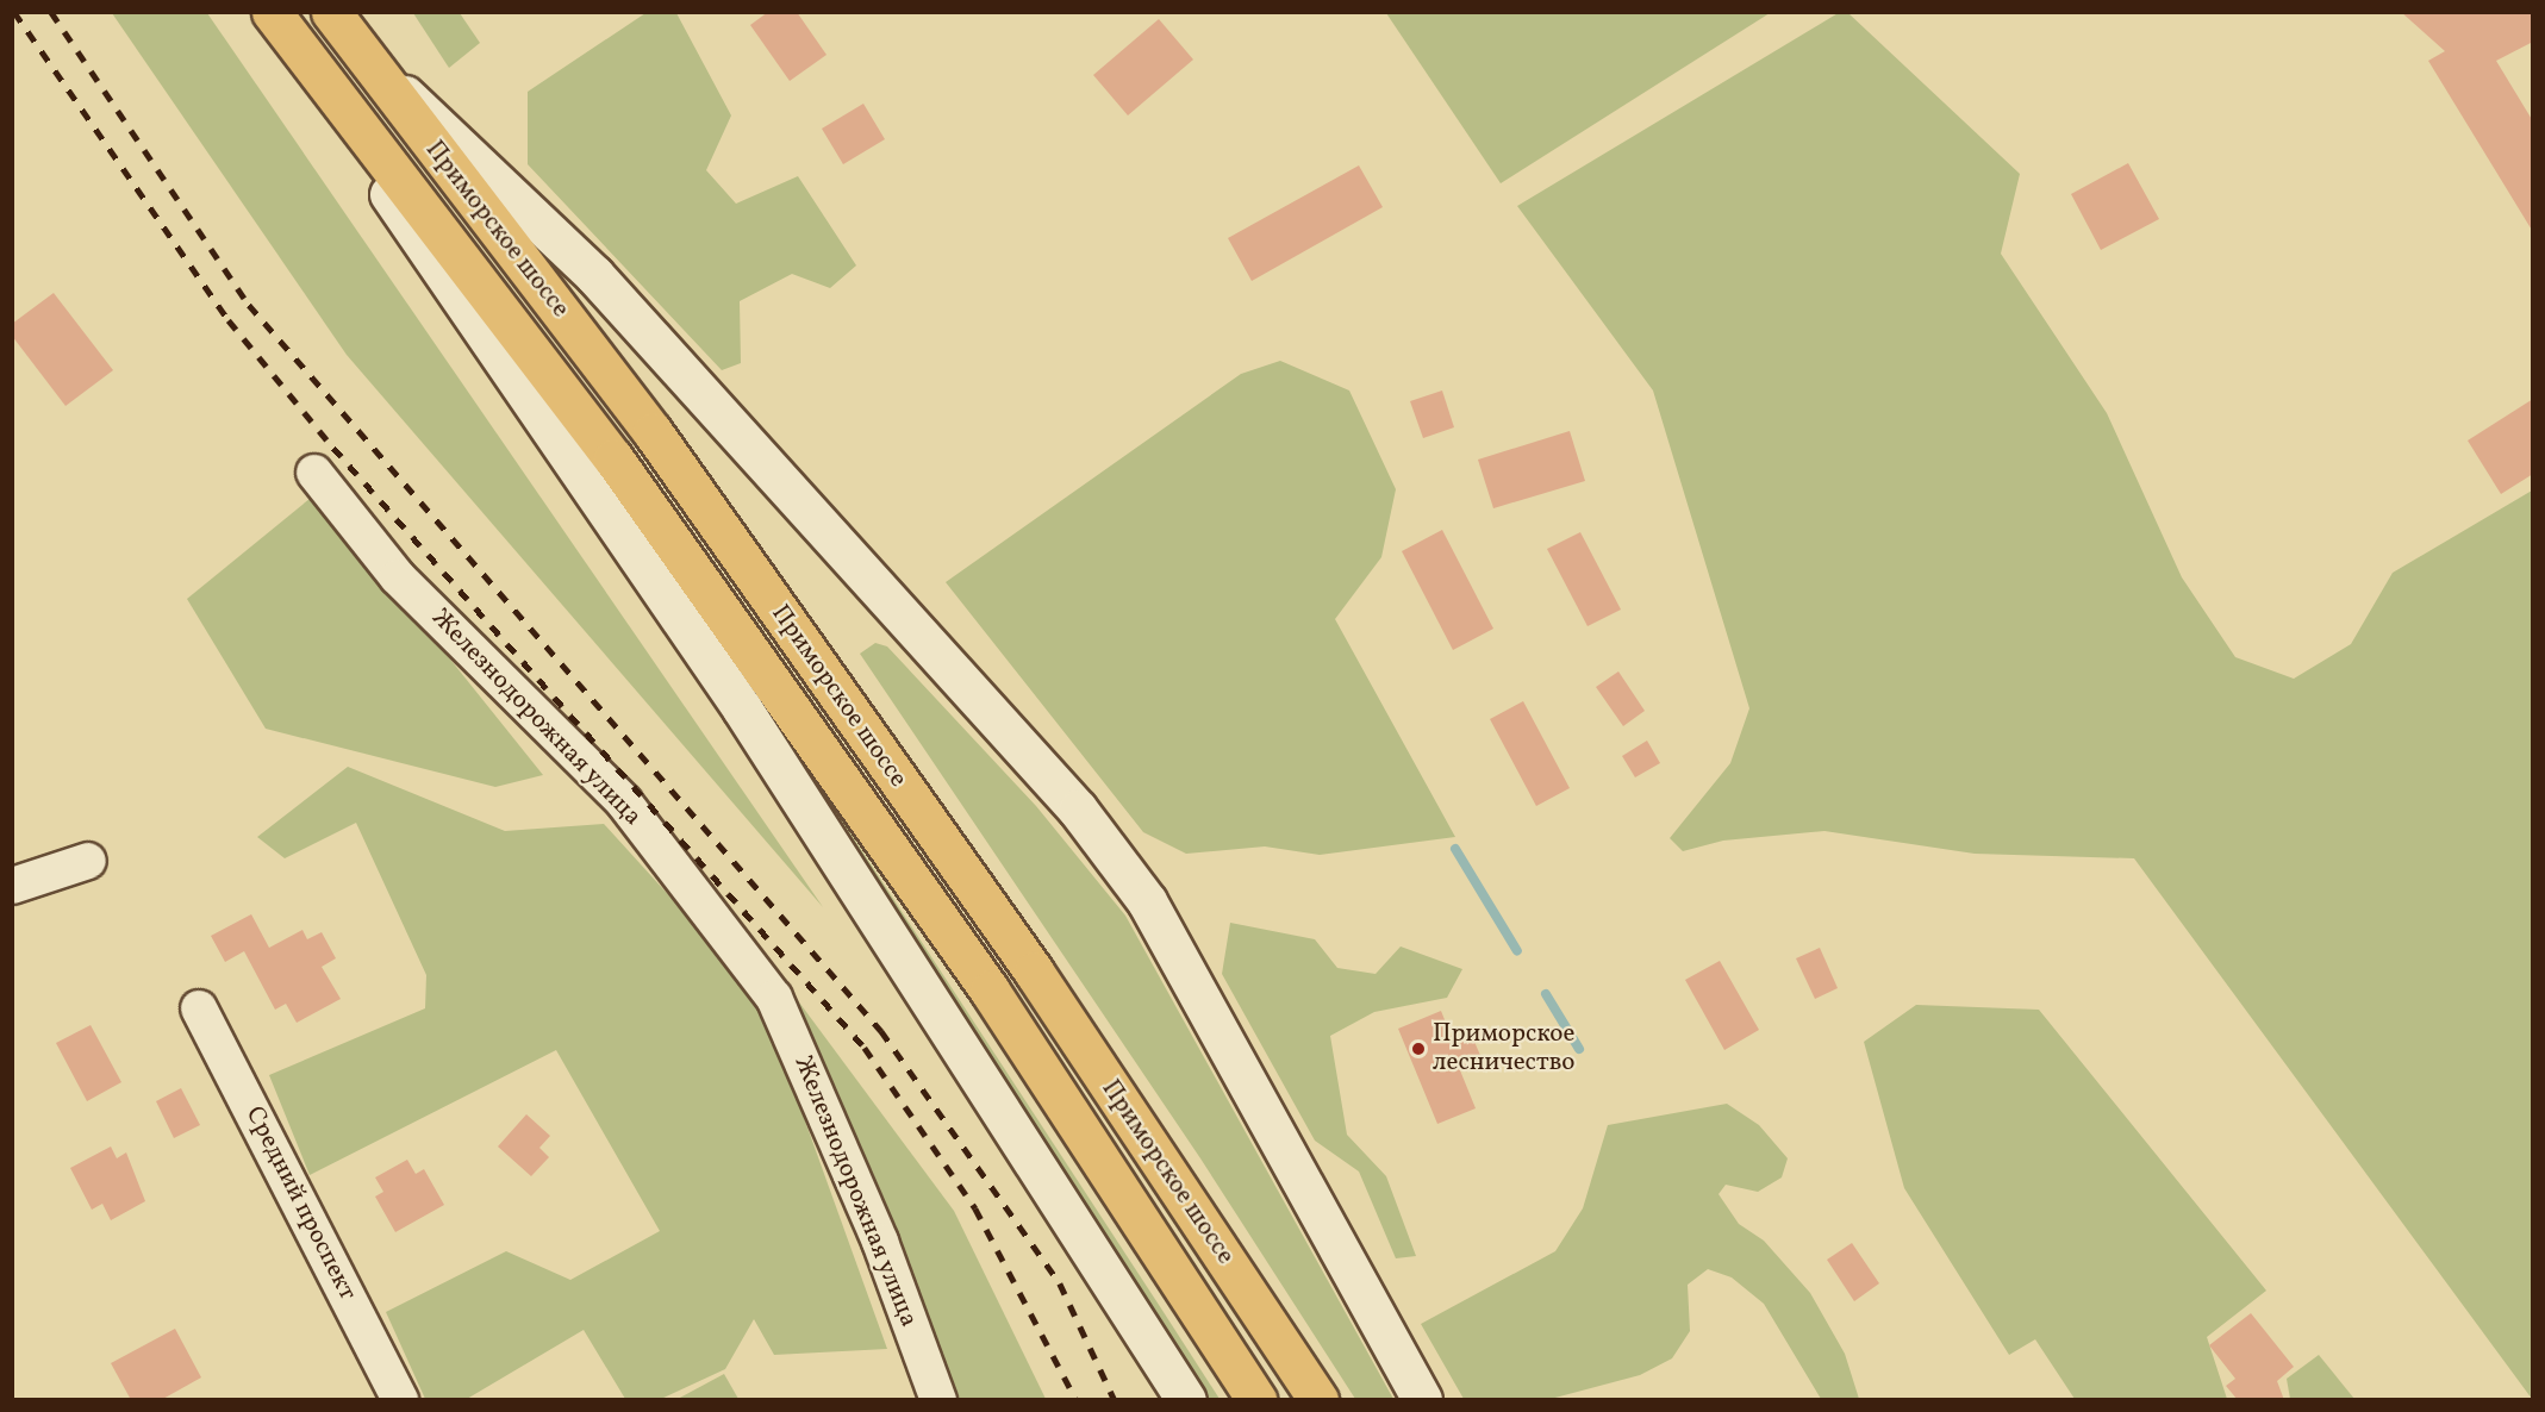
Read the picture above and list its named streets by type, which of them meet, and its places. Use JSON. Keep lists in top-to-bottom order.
{
  "streets": {
    "main road": ["Приморское шоссе"],
    "street": ["Железнодорожная улица", "Средний проспект"]
  },
  "places": ["Приморское лесничество"]
}
